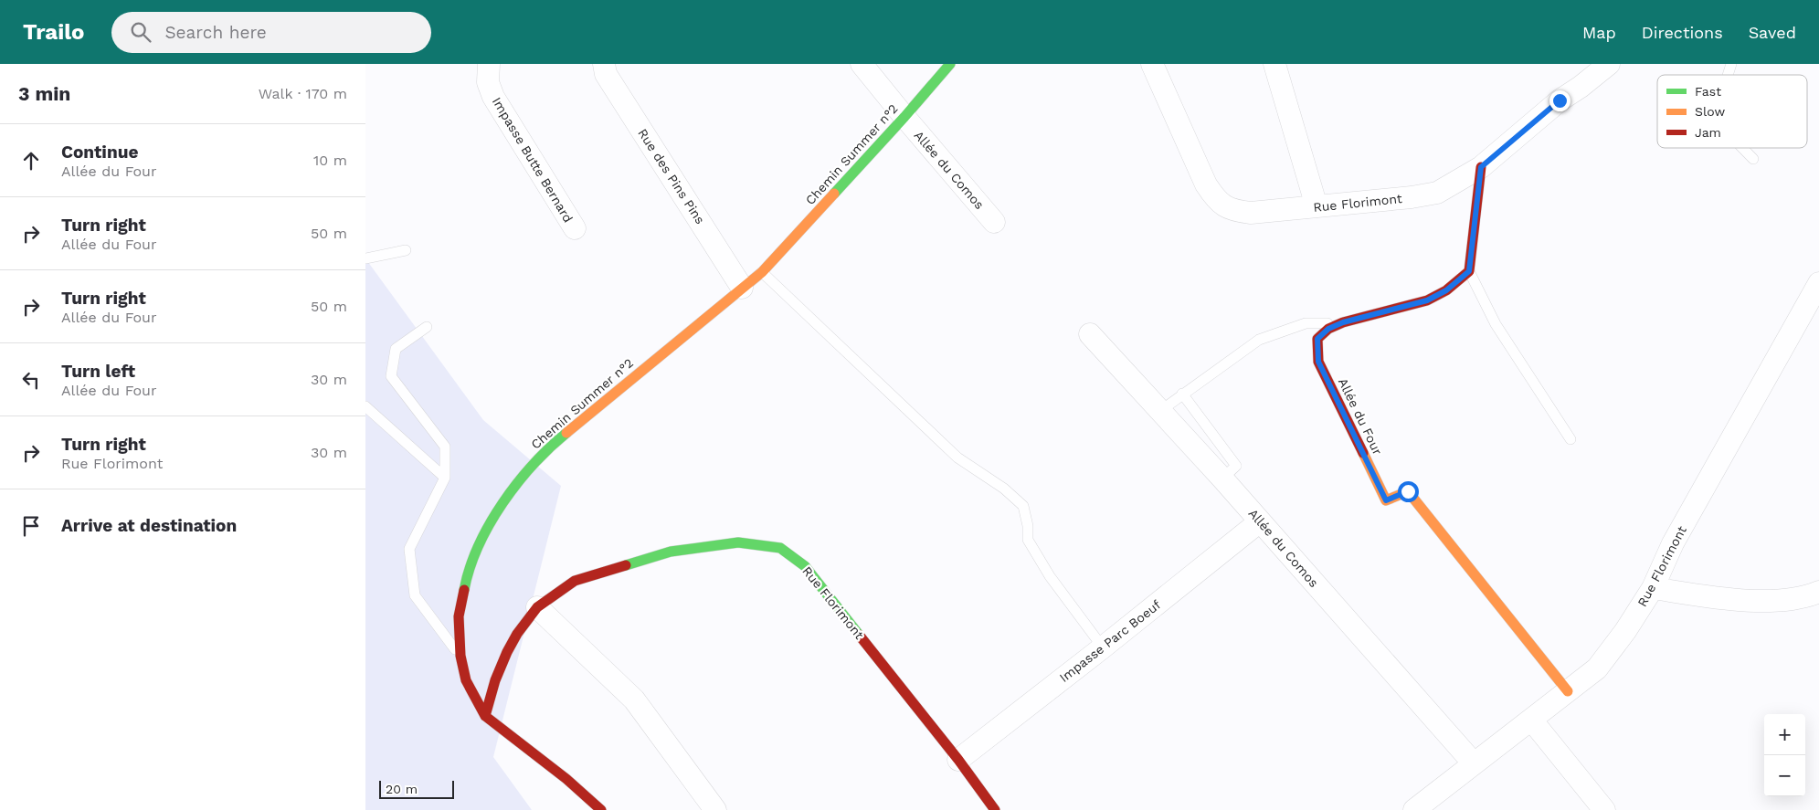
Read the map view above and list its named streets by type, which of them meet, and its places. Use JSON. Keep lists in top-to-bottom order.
{
  "streets": {
    "street": [
      "Chemin Summer n°2",
      "Impasse Butte Bernard",
      "Allée du Comos",
      "Rue des Pins Pins",
      "Rue Florimont",
      "Allée du Four",
      "Impasse Parc Boeuf"
    ]
  },
  "crossings": [
    ["Chemin Summer n°2", "Allée du Comos"],
    ["Chemin Summer n°2", "Rue des Pins Pins"],
    ["Chemin Summer n°2", "Rue Florimont"],
    ["Allée du Comos", "Rue Florimont"],
    ["Allée du Comos", "Impasse Parc Boeuf"],
    ["Rue Florimont", "Allée du Four"],
    ["Rue Florimont", "Impasse Parc Boeuf"]
  ],
  "legend": ["Fast", "Slow", "Jam"],
  "scale_bar": "20 m",
  "page": {
    "header": "Trailo",
    "search": "Search here",
    "nav": ["Map", "Directions", "Saved"],
    "heading": ["3 min", "Walk · 170 m"],
    "list": [
      ["Continue", "Allée du Four", "10 m"],
      ["Turn right", "Allée du Four", "50 m"],
      ["Turn right", "Allée du Four", "50 m"],
      ["Turn left", "Allée du Four", "30 m"],
      ["Turn right", "Rue Florimont", "30 m"],
      "Arrive at destination"
    ],
    "map_buttons": ["+", "−"],
    "scale": "20 m"
  }
}
